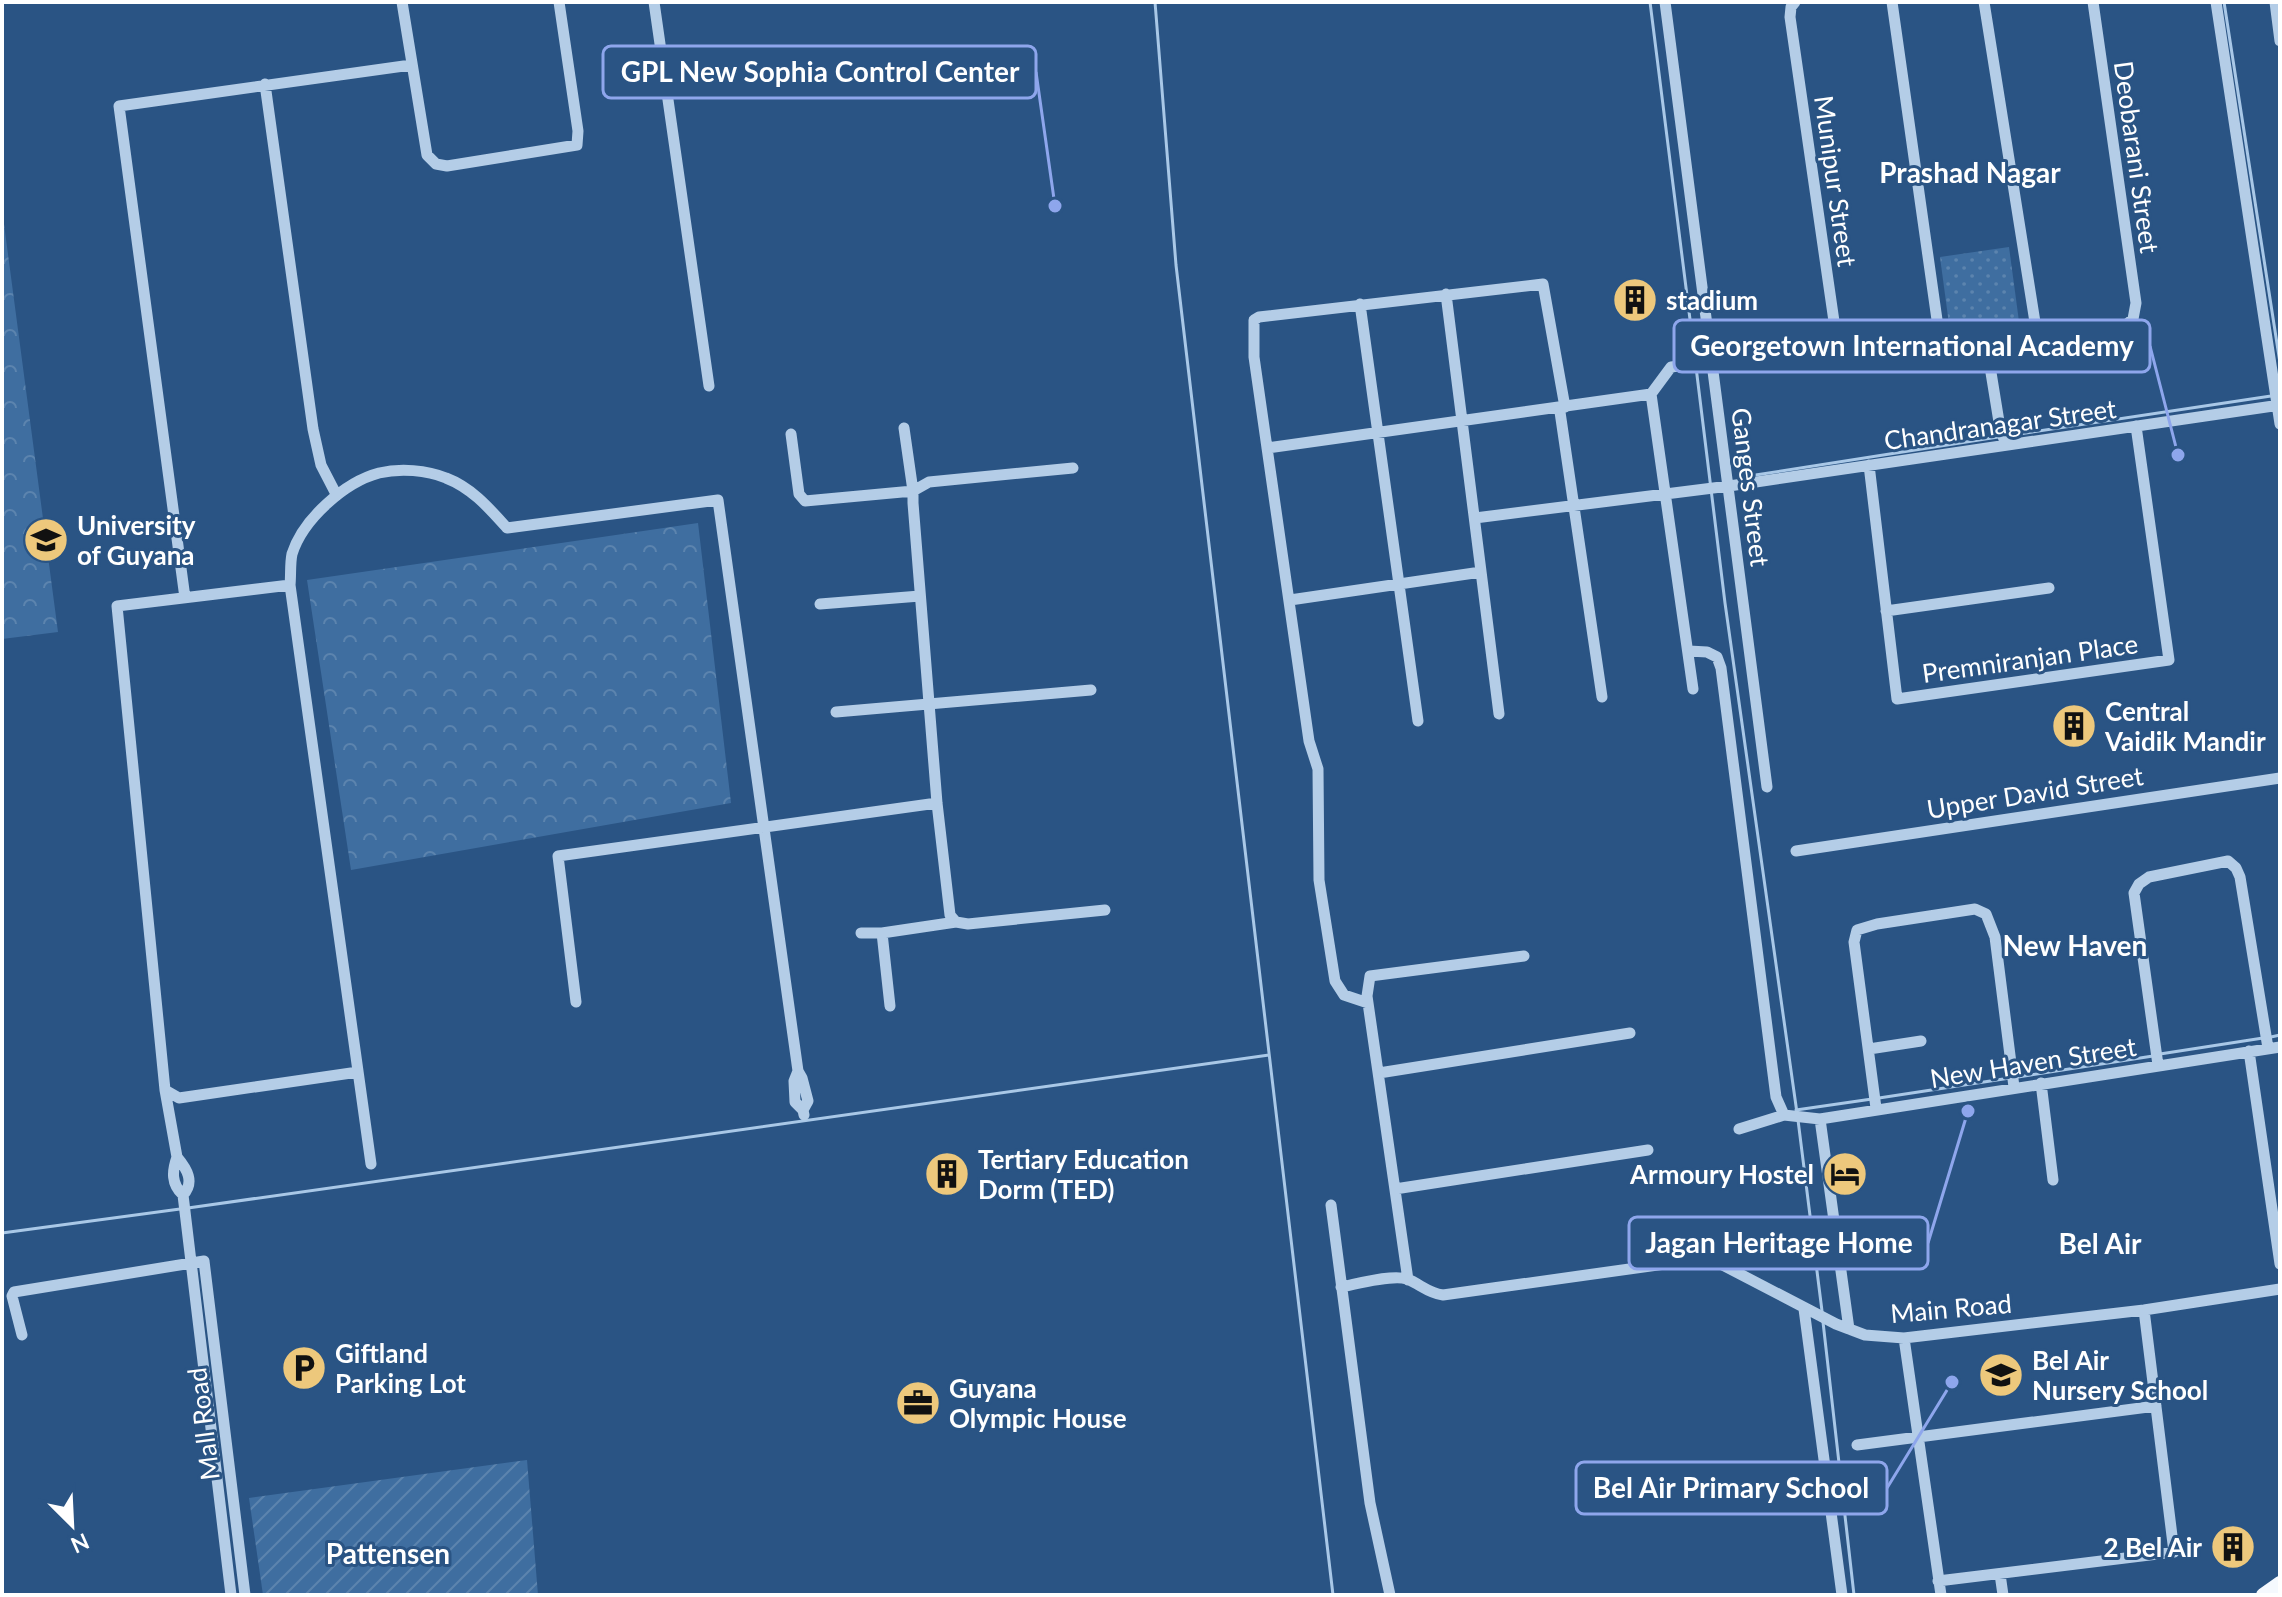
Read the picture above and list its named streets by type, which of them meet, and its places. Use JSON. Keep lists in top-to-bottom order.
{
  "streets": {
    "street": [
      "Deobarani Street",
      "Munipur Street",
      "Chandranagar Street",
      "Ganges Street",
      "Premniranjan Place",
      "Upper David Street",
      "New Haven Street",
      "Main Road",
      "Mall Road"
    ]
  },
  "crossings": [
    ["Chandranagar Street", "Ganges Street"],
    ["Chandranagar Street", "Premniranjan Place"]
  ],
  "districts": [
    "Prashad Nagar",
    "New Haven",
    "Bel Air",
    "Pattensen"
  ],
  "places": {
    "other": [
      "GPL New Sophia Control Center",
      "Georgetown International Academy",
      "Jagan Heritage Home",
      "Bel Air Primary School"
    ],
    "building": [
      "stadium",
      "Central Vaidik Mandir",
      "Tertiary Education Dorm (TED)",
      "2 Bel Air"
    ],
    "school or university": ["University of Guyana", "Bel Air Nursery School"],
    "hotel": ["Armoury Hostel"],
    "parking": ["Giftland Parking Lot"],
    "office": ["Guyana Olympic House"]
  },
  "north": "bottom right"
}
